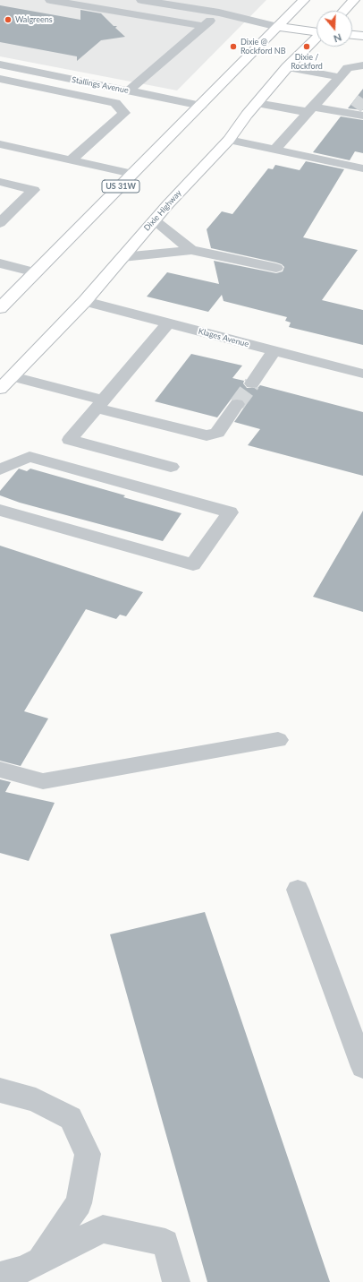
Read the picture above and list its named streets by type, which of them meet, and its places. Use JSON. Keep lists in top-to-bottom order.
{
  "streets": {
    "main road": ["US 31W", "Dixie Highway"],
    "street": ["Stallings Avenue", "Klages Avenue"]
  },
  "crossings": [
    ["Stallings Avenue", "US 31W"],
    ["Dixie Highway", "Klages Avenue"]
  ],
  "places": ["Walgreens", "Dixie @ Rockford NB", "Dixie / Rockford"],
  "north": "bottom"
}
